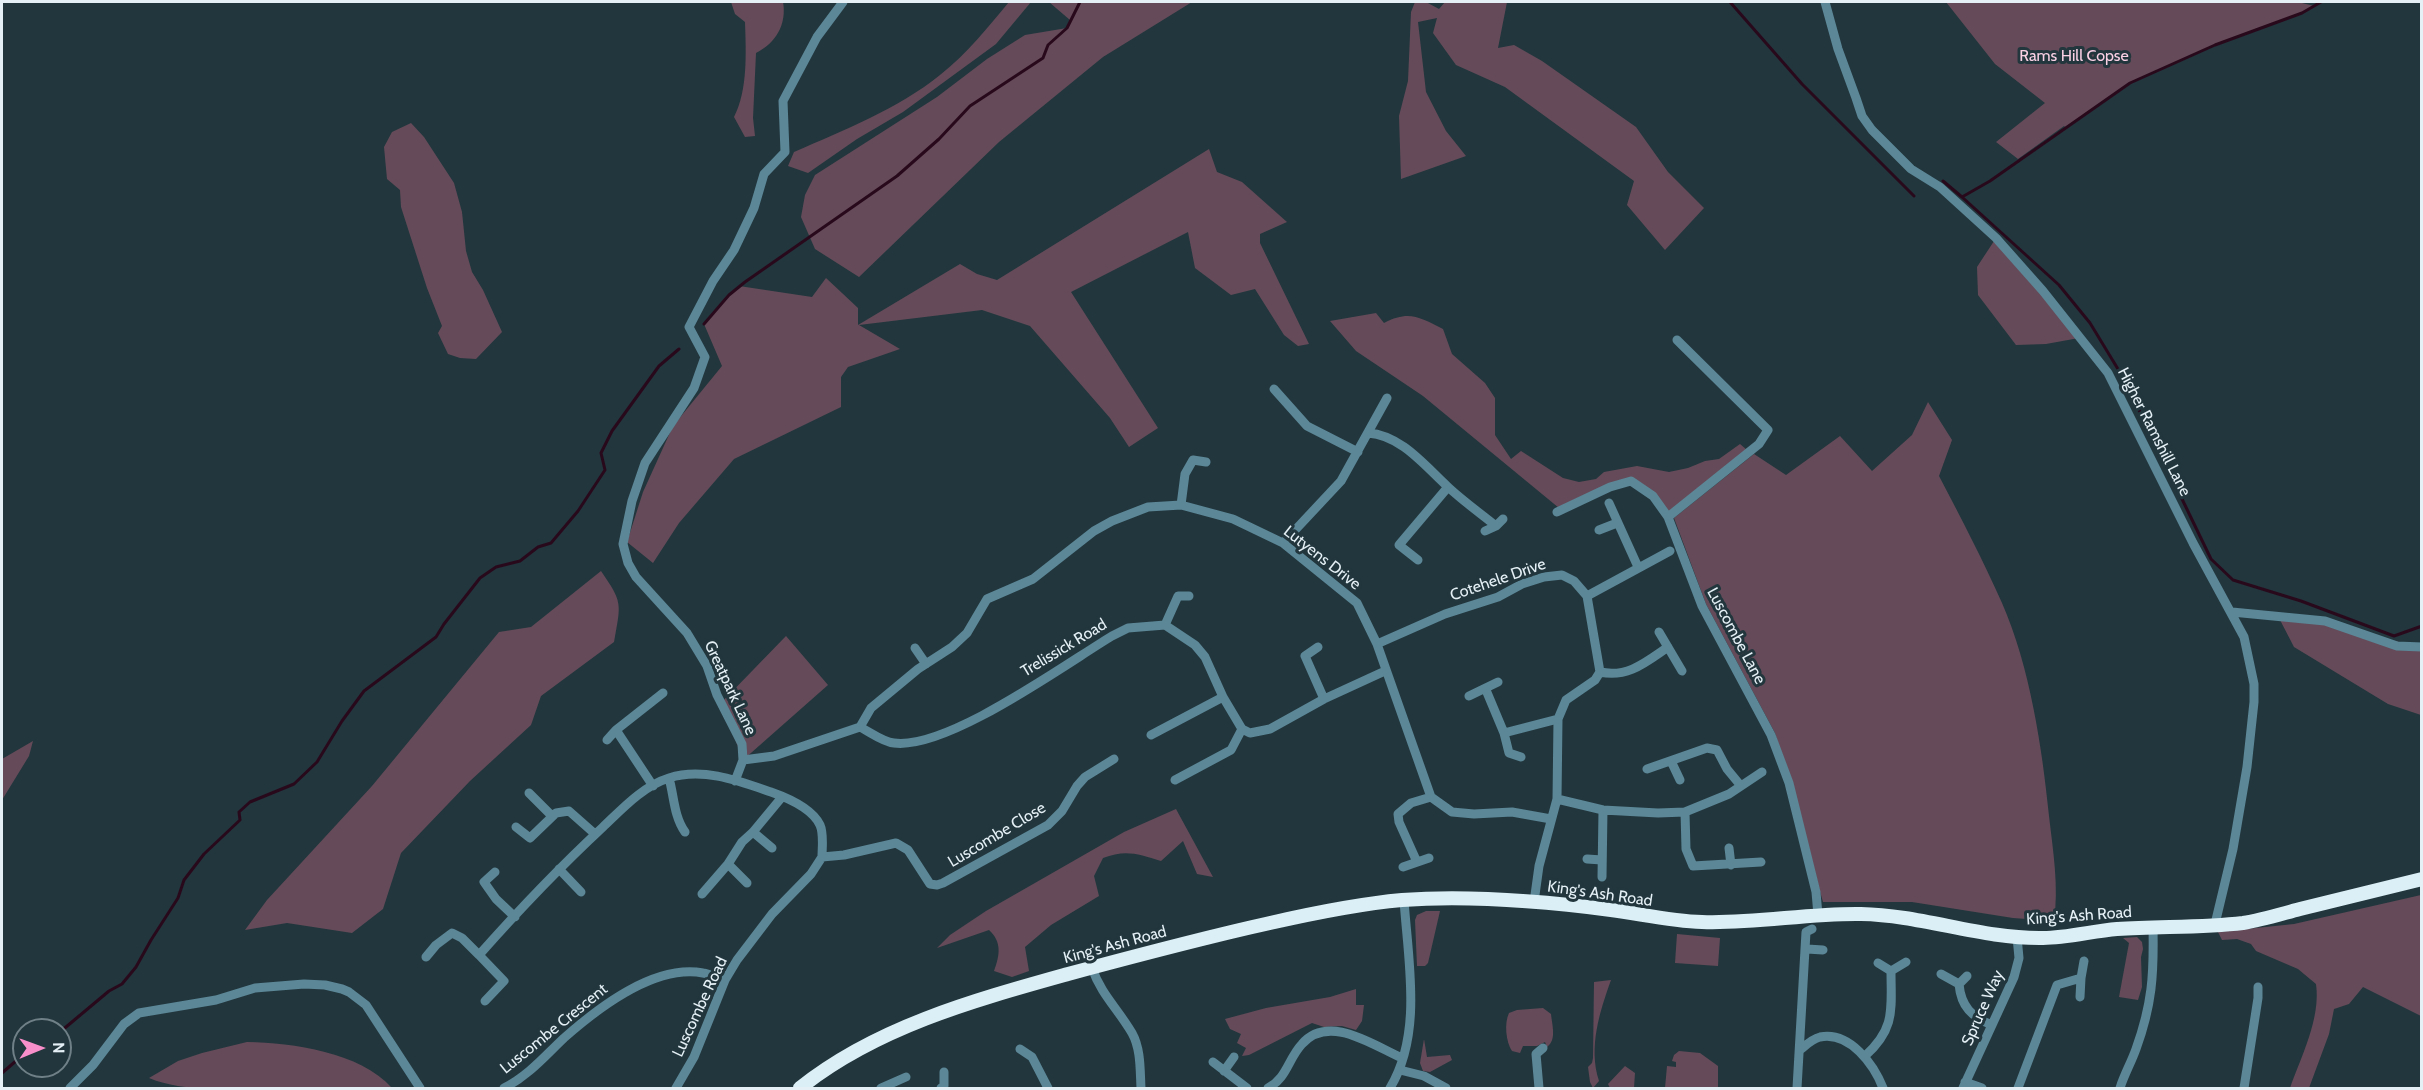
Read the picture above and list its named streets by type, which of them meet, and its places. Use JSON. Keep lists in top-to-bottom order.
{
  "streets": {
    "highway": ["King's Ash Road"],
    "street": [
      "Higher Ramshill Lane",
      "Lutyens Drive",
      "Cotehele Drive",
      "Luscombe Lane",
      "Trelissick Road",
      "Greatpark Lane",
      "Luscombe Close",
      "Luscombe Road",
      "Spruce Way",
      "Luscombe Crescent"
    ]
  },
  "crossings": [
    ["Higher Ramshill Lane", "King's Ash Road"],
    ["Lutyens Drive", "Cotehele Drive"],
    ["Lutyens Drive", "Trelissick Road"],
    ["Luscombe Lane", "King's Ash Road"],
    ["Luscombe Close", "Luscombe Road"],
    ["King's Ash Road", "Spruce Way"],
    ["Luscombe Road", "Luscombe Crescent"]
  ],
  "parks": ["Rams Hill Copse"],
  "north": "right"
}
